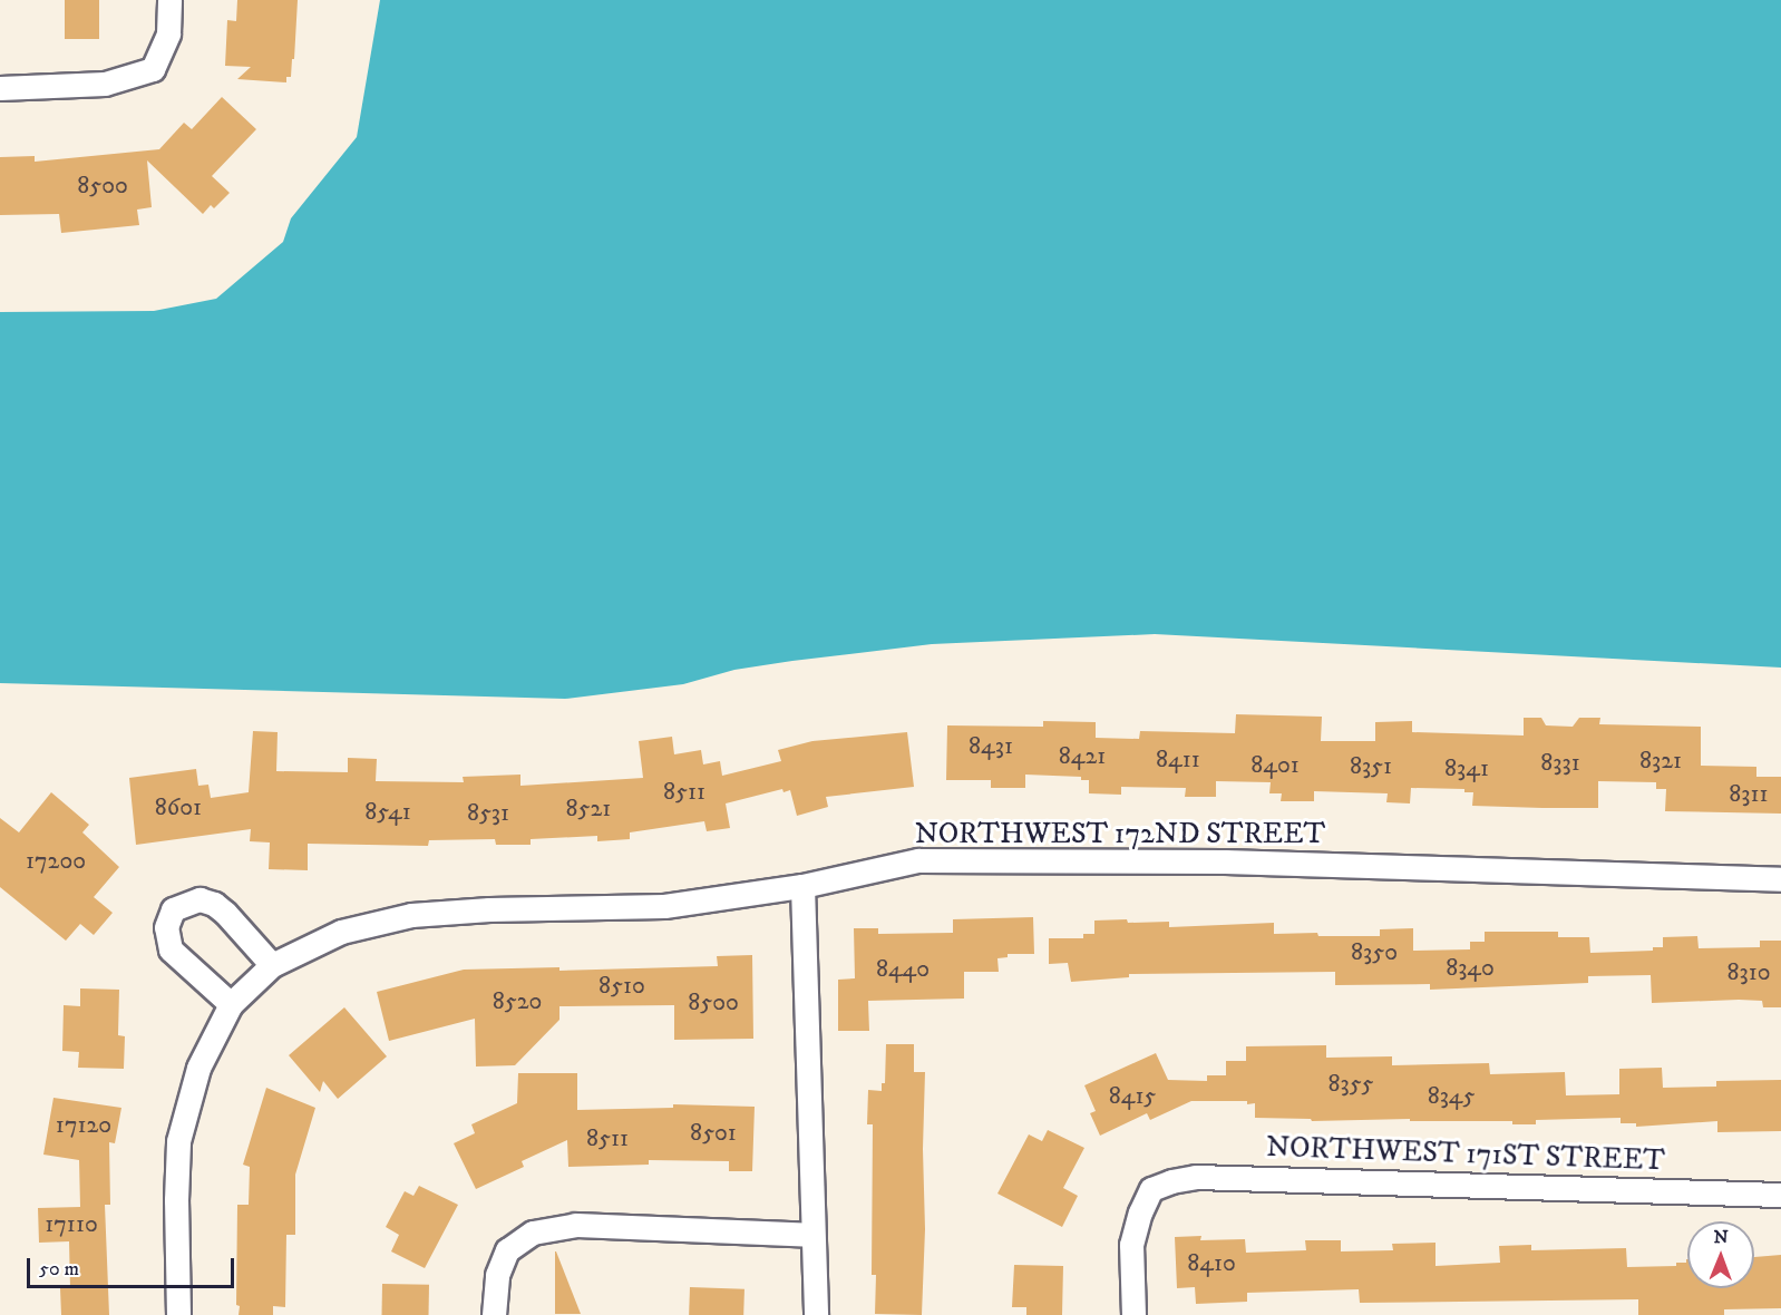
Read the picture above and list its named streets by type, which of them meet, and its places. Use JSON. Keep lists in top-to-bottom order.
{
  "streets": {
    "street": ["NORTHWEST 172ND STREET", "NORTHWEST 171ST STREET"]
  },
  "house_numbers": [
    "8500",
    "8431",
    "8421",
    "8411",
    "8321",
    "8331",
    "8401",
    "8351",
    "8341",
    "8511",
    "8311",
    "8601",
    "8521",
    "8541",
    "8531",
    "17200",
    "8350",
    "8340",
    "8440",
    "8310",
    "8510",
    "8520",
    "8500",
    "8355",
    "8415",
    "8345",
    "17120",
    "8501",
    "8511",
    "17110",
    "8410"
  ],
  "scale_bar": "50 m",
  "north": "top"
}
